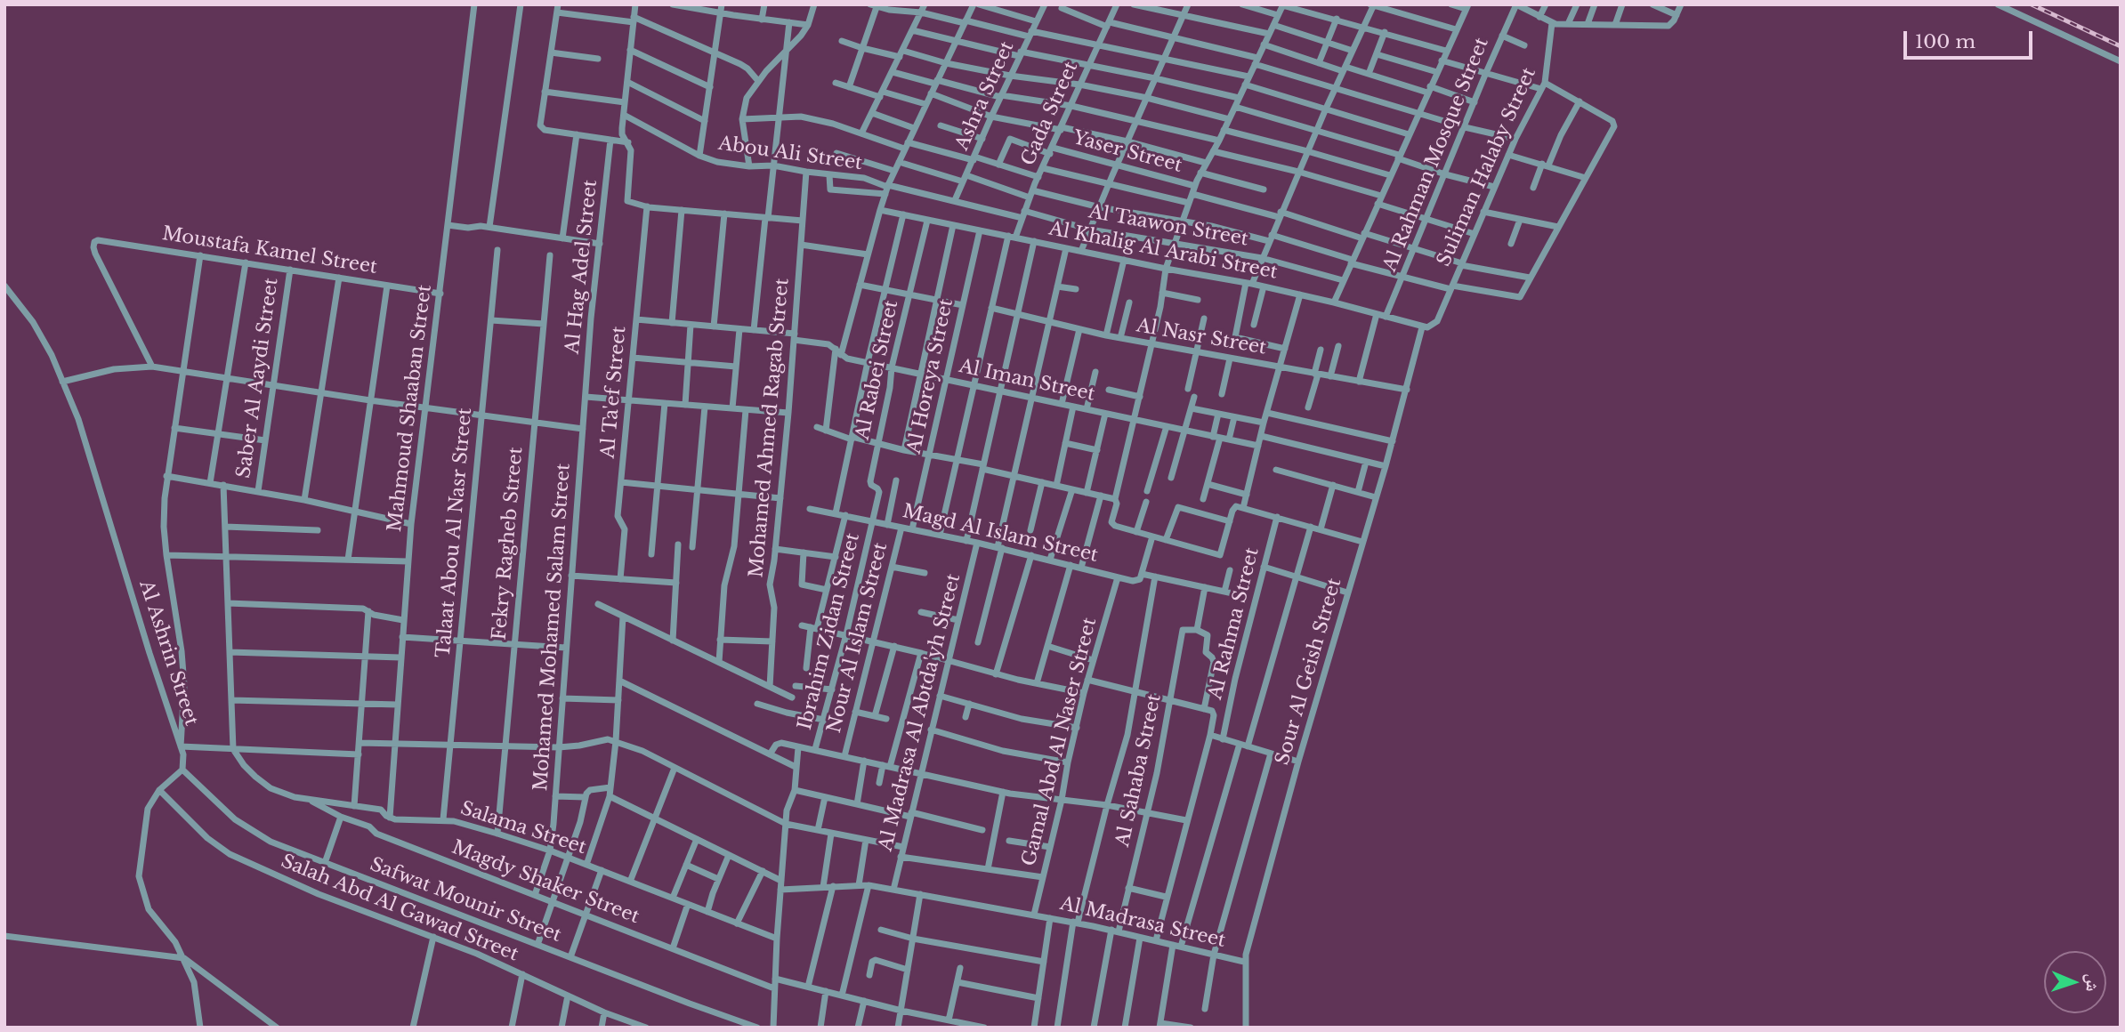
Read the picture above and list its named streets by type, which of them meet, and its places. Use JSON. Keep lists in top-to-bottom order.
{
  "streets": {
    "street": [
      "Ashra Street",
      "Gada Street",
      "Yaser Street",
      "Abou Ali Street",
      "Al Rahman Mosque Street",
      "Suliman Halaby Street",
      "Al Taawon Street",
      "Moustafa Kamel Street",
      "Al Khalig Al Arabi Street",
      "Al Hag Adel Street",
      "Al Nasr Street",
      "Al Rabei Street",
      "Al Horeya Street",
      "Saber Al Aaydi Street",
      "Al Iman Street",
      "Al Ta'ef Street",
      "Mahmoud Shaaban Street",
      "Mohamed Ahmed Ragab Street",
      "Talaat Abou Al Nasr Street",
      "Magd Al Islam Street",
      "Fekry Ragheb Street",
      "Al Rahma Street",
      "Mohamed Mohamed Salam Street",
      "Ibrahim Zidan Street",
      "Nour Al Islam Street",
      "Al Ashrin Street",
      "Sour Al Geish Street",
      "Al Madrasa Al Abtda'yh Street",
      "Gamal Abd Al Naser Street",
      "Al Sahaba Street",
      "Salama Street",
      "Magdy Shaker Street",
      "Safwat Mounir Street",
      "Salah Abd Al Gawad Street",
      "Al Madrasa Street"
    ]
  },
  "crossings": [
    ["Ashra Street", "Al Taawon Street"],
    ["Gada Street", "Yaser Street"],
    ["Gada Street", "Al Taawon Street"],
    ["Gada Street", "Al Khalig Al Arabi Street"],
    ["Gada Street", "Al Nasr Street"],
    ["Gada Street", "Al Iman Street"],
    ["Gada Street", "Magd Al Islam Street"],
    ["Abou Ali Street", "Al Taawon Street"],
    ["Abou Ali Street", "Mohamed Ahmed Ragab Street"],
    ["Al Rahman Mosque Street", "Al Khalig Al Arabi Street"],
    ["Suliman Halaby Street", "Al Khalig Al Arabi Street"],
    ["Suliman Halaby Street", "Sour Al Geish Street"],
    ["Moustafa Kamel Street", "Saber Al Aaydi Street"],
    ["Moustafa Kamel Street", "Mahmoud Shaaban Street"],
    ["Al Khalig Al Arabi Street", "Al Rabei Street"],
    ["Al Khalig Al Arabi Street", "Al Horeya Street"],
    ["Al Khalig Al Arabi Street", "Sour Al Geish Street"],
    ["Al Hag Adel Street", "Mohamed Mohamed Salam Street"],
    ["Al Nasr Street", "Sour Al Geish Street"],
    ["Al Rabei Street", "Al Iman Street"],
    ["Al Rabei Street", "Magd Al Islam Street"],
    ["Al Rabei Street", "Ibrahim Zidan Street"],
    ["Al Horeya Street", "Al Iman Street"],
    ["Al Horeya Street", "Magd Al Islam Street"],
    ["Mahmoud Shaaban Street", "Salama Street"],
    ["Talaat Abou Al Nasr Street", "Salama Street"],
    ["Magd Al Islam Street", "Ibrahim Zidan Street"],
    ["Magd Al Islam Street", "Nour Al Islam Street"],
    ["Magd Al Islam Street", "Al Madrasa Al Abtda'yh Street"],
    ["Magd Al Islam Street", "Gamal Abd Al Naser Street"],
    ["Fekry Ragheb Street", "Salama Street"],
    ["Mohamed Mohamed Salam Street", "Salama Street"],
    ["Mohamed Mohamed Salam Street", "Magdy Shaker Street"],
    ["Al Ashrin Street", "Safwat Mounir Street"],
    ["Sour Al Geish Street", "Al Madrasa Street"],
    ["Al Madrasa Al Abtda'yh Street", "Al Madrasa Street"],
    ["Gamal Abd Al Naser Street", "Al Madrasa Street"],
    ["Al Sahaba Street", "Al Madrasa Street"],
    ["Salama Street", "Magdy Shaker Street"]
  ],
  "scale_bar": "100 m",
  "north": "right"
}
